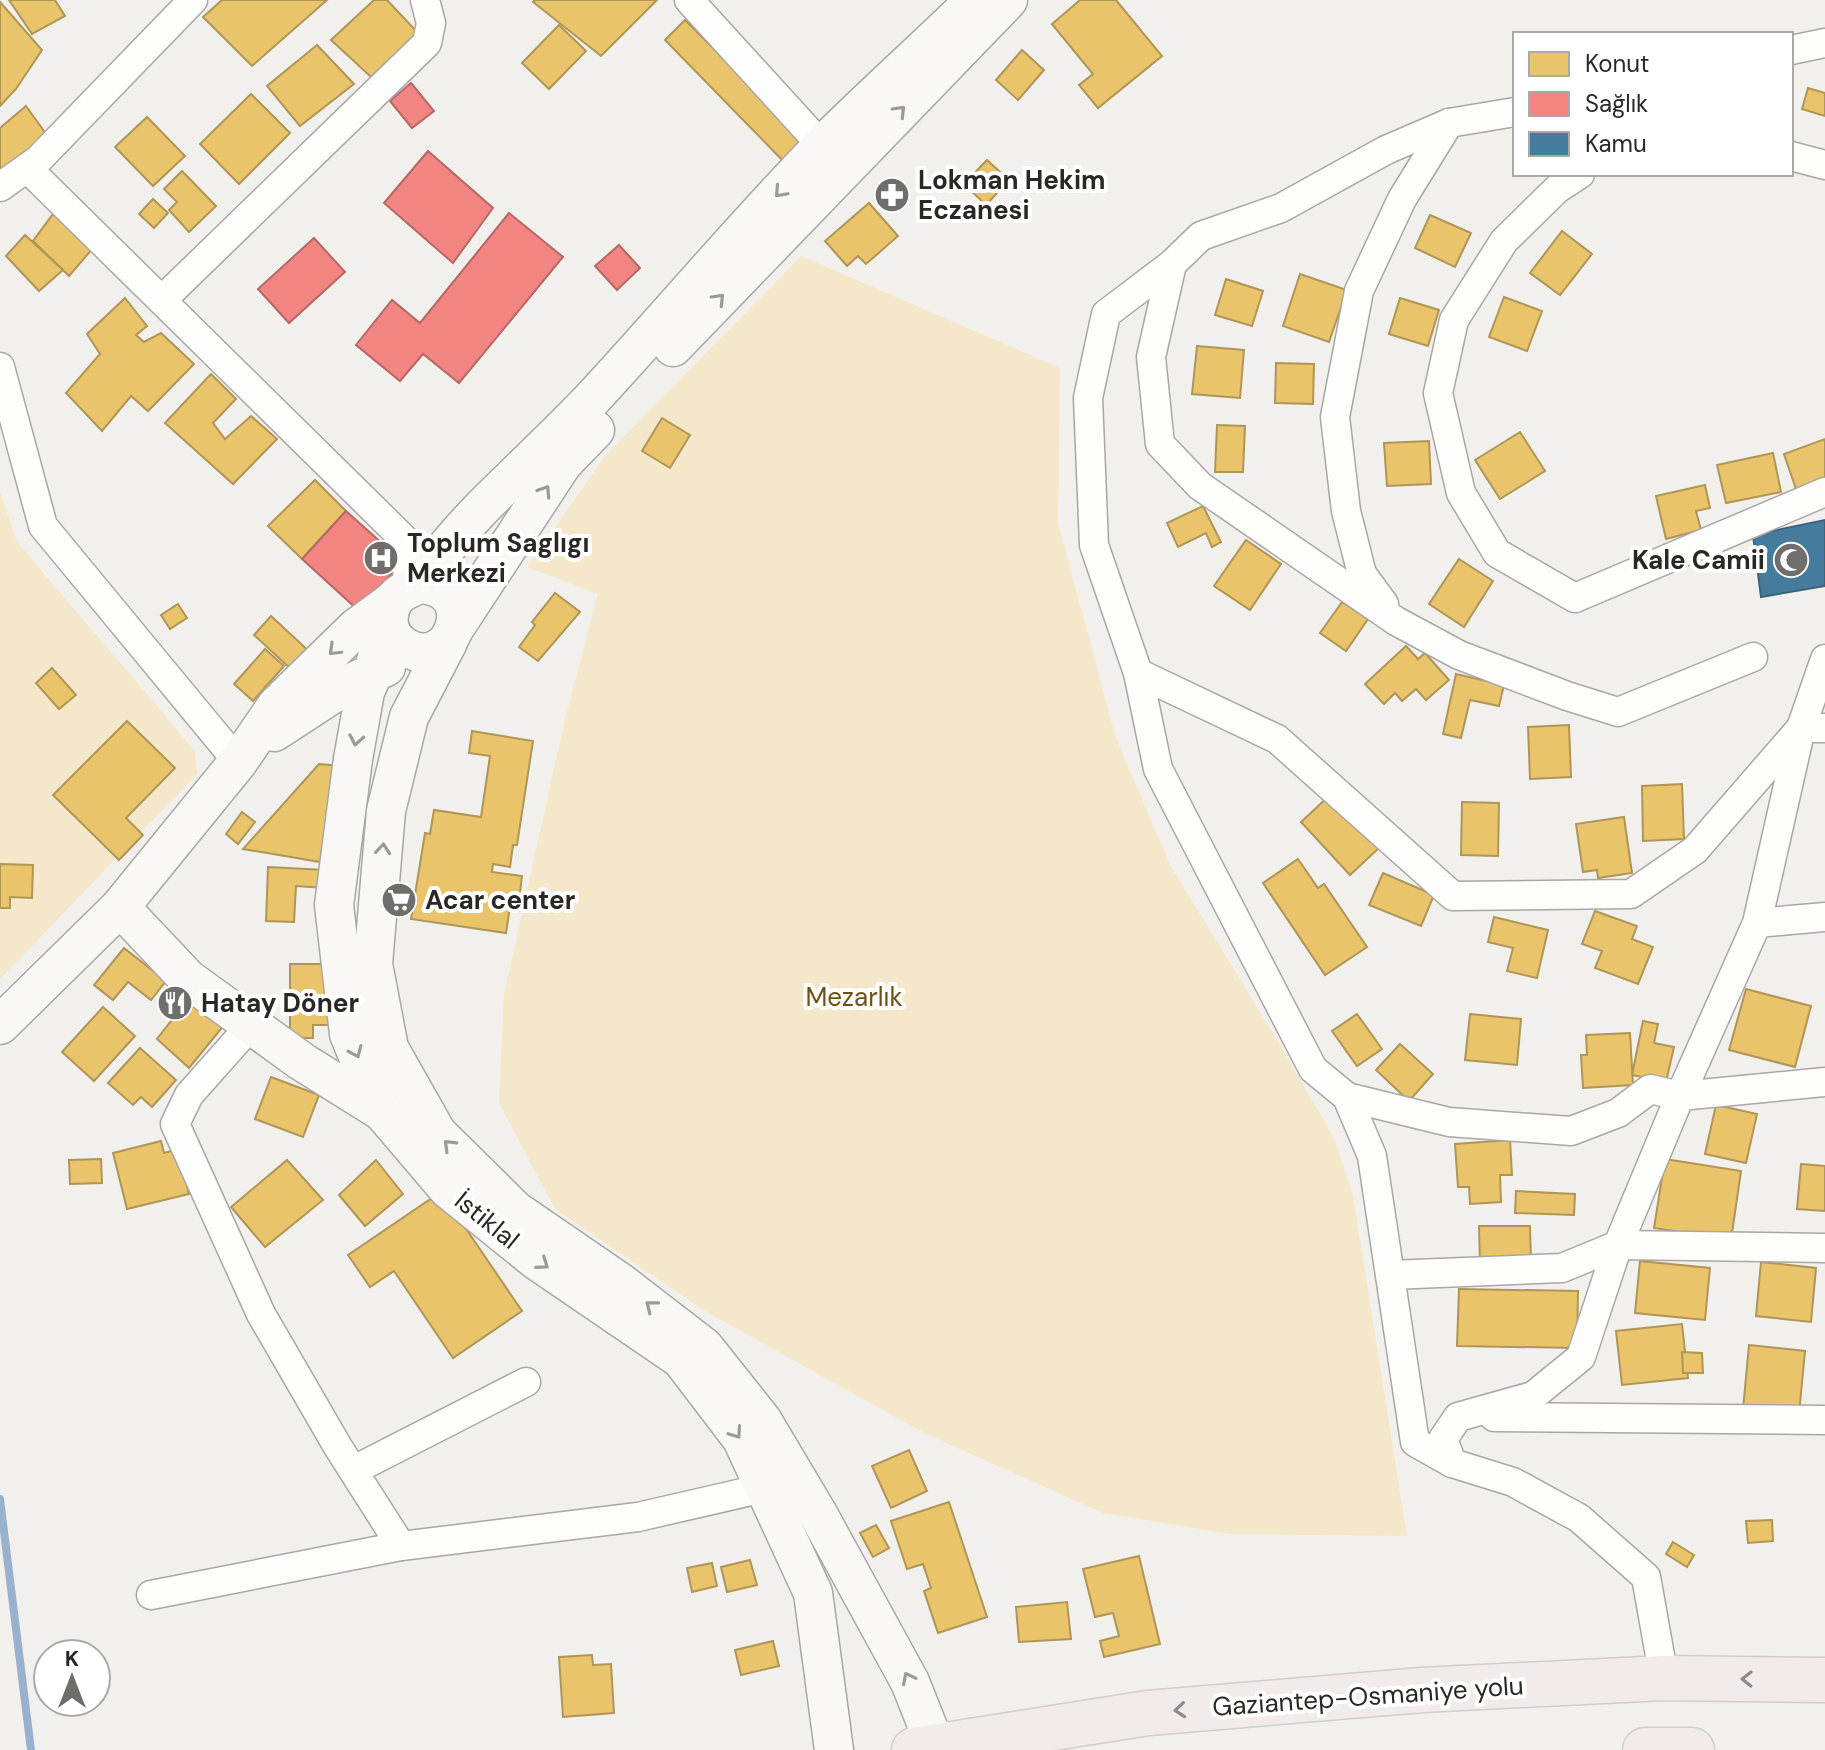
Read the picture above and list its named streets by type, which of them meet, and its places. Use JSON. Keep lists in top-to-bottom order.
{
  "streets": {
    "highway": ["Gaziantep-Osmaniye yolu"],
    "street": ["İstiklal"]
  },
  "one_way": ["Gaziantep-Osmaniye yolu"],
  "parks": ["Mezarlık"],
  "places": {
    "pharmacy": ["Lokman Hekim Eczanesi"],
    "hospital": ["Toplum Saglıgı Merkezi"],
    "mosque": ["Kale Camii"],
    "supermarket": ["Acar center"],
    "restaurant": ["Hatay Döner"]
  },
  "legend": ["Konut", "Sağlık", "Kamu"],
  "north": "top"
}
